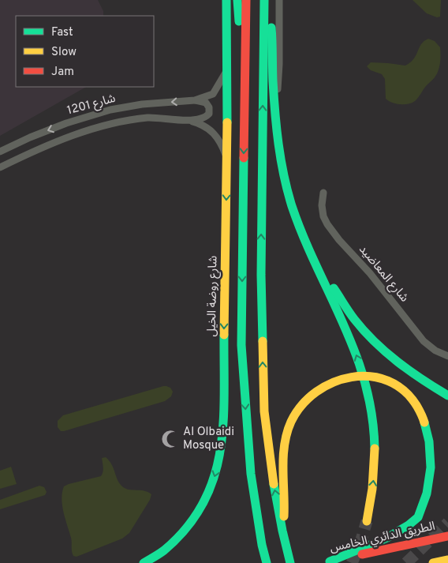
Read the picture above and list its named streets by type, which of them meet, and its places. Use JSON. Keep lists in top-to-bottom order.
{
  "streets": {
    "main road": ["شارع روضة الخيل", "الطريق الدائري الخامس"],
    "street": ["شارع 1201", "شارع المعاضيد"]
  },
  "crossings": [
    ["شارع 1201", "شارع روضة الخيل"]
  ],
  "places": {
    "mosque": ["Al Olbaidi Mosque"]
  },
  "legend": ["Fast", "Slow", "Jam"]
}
